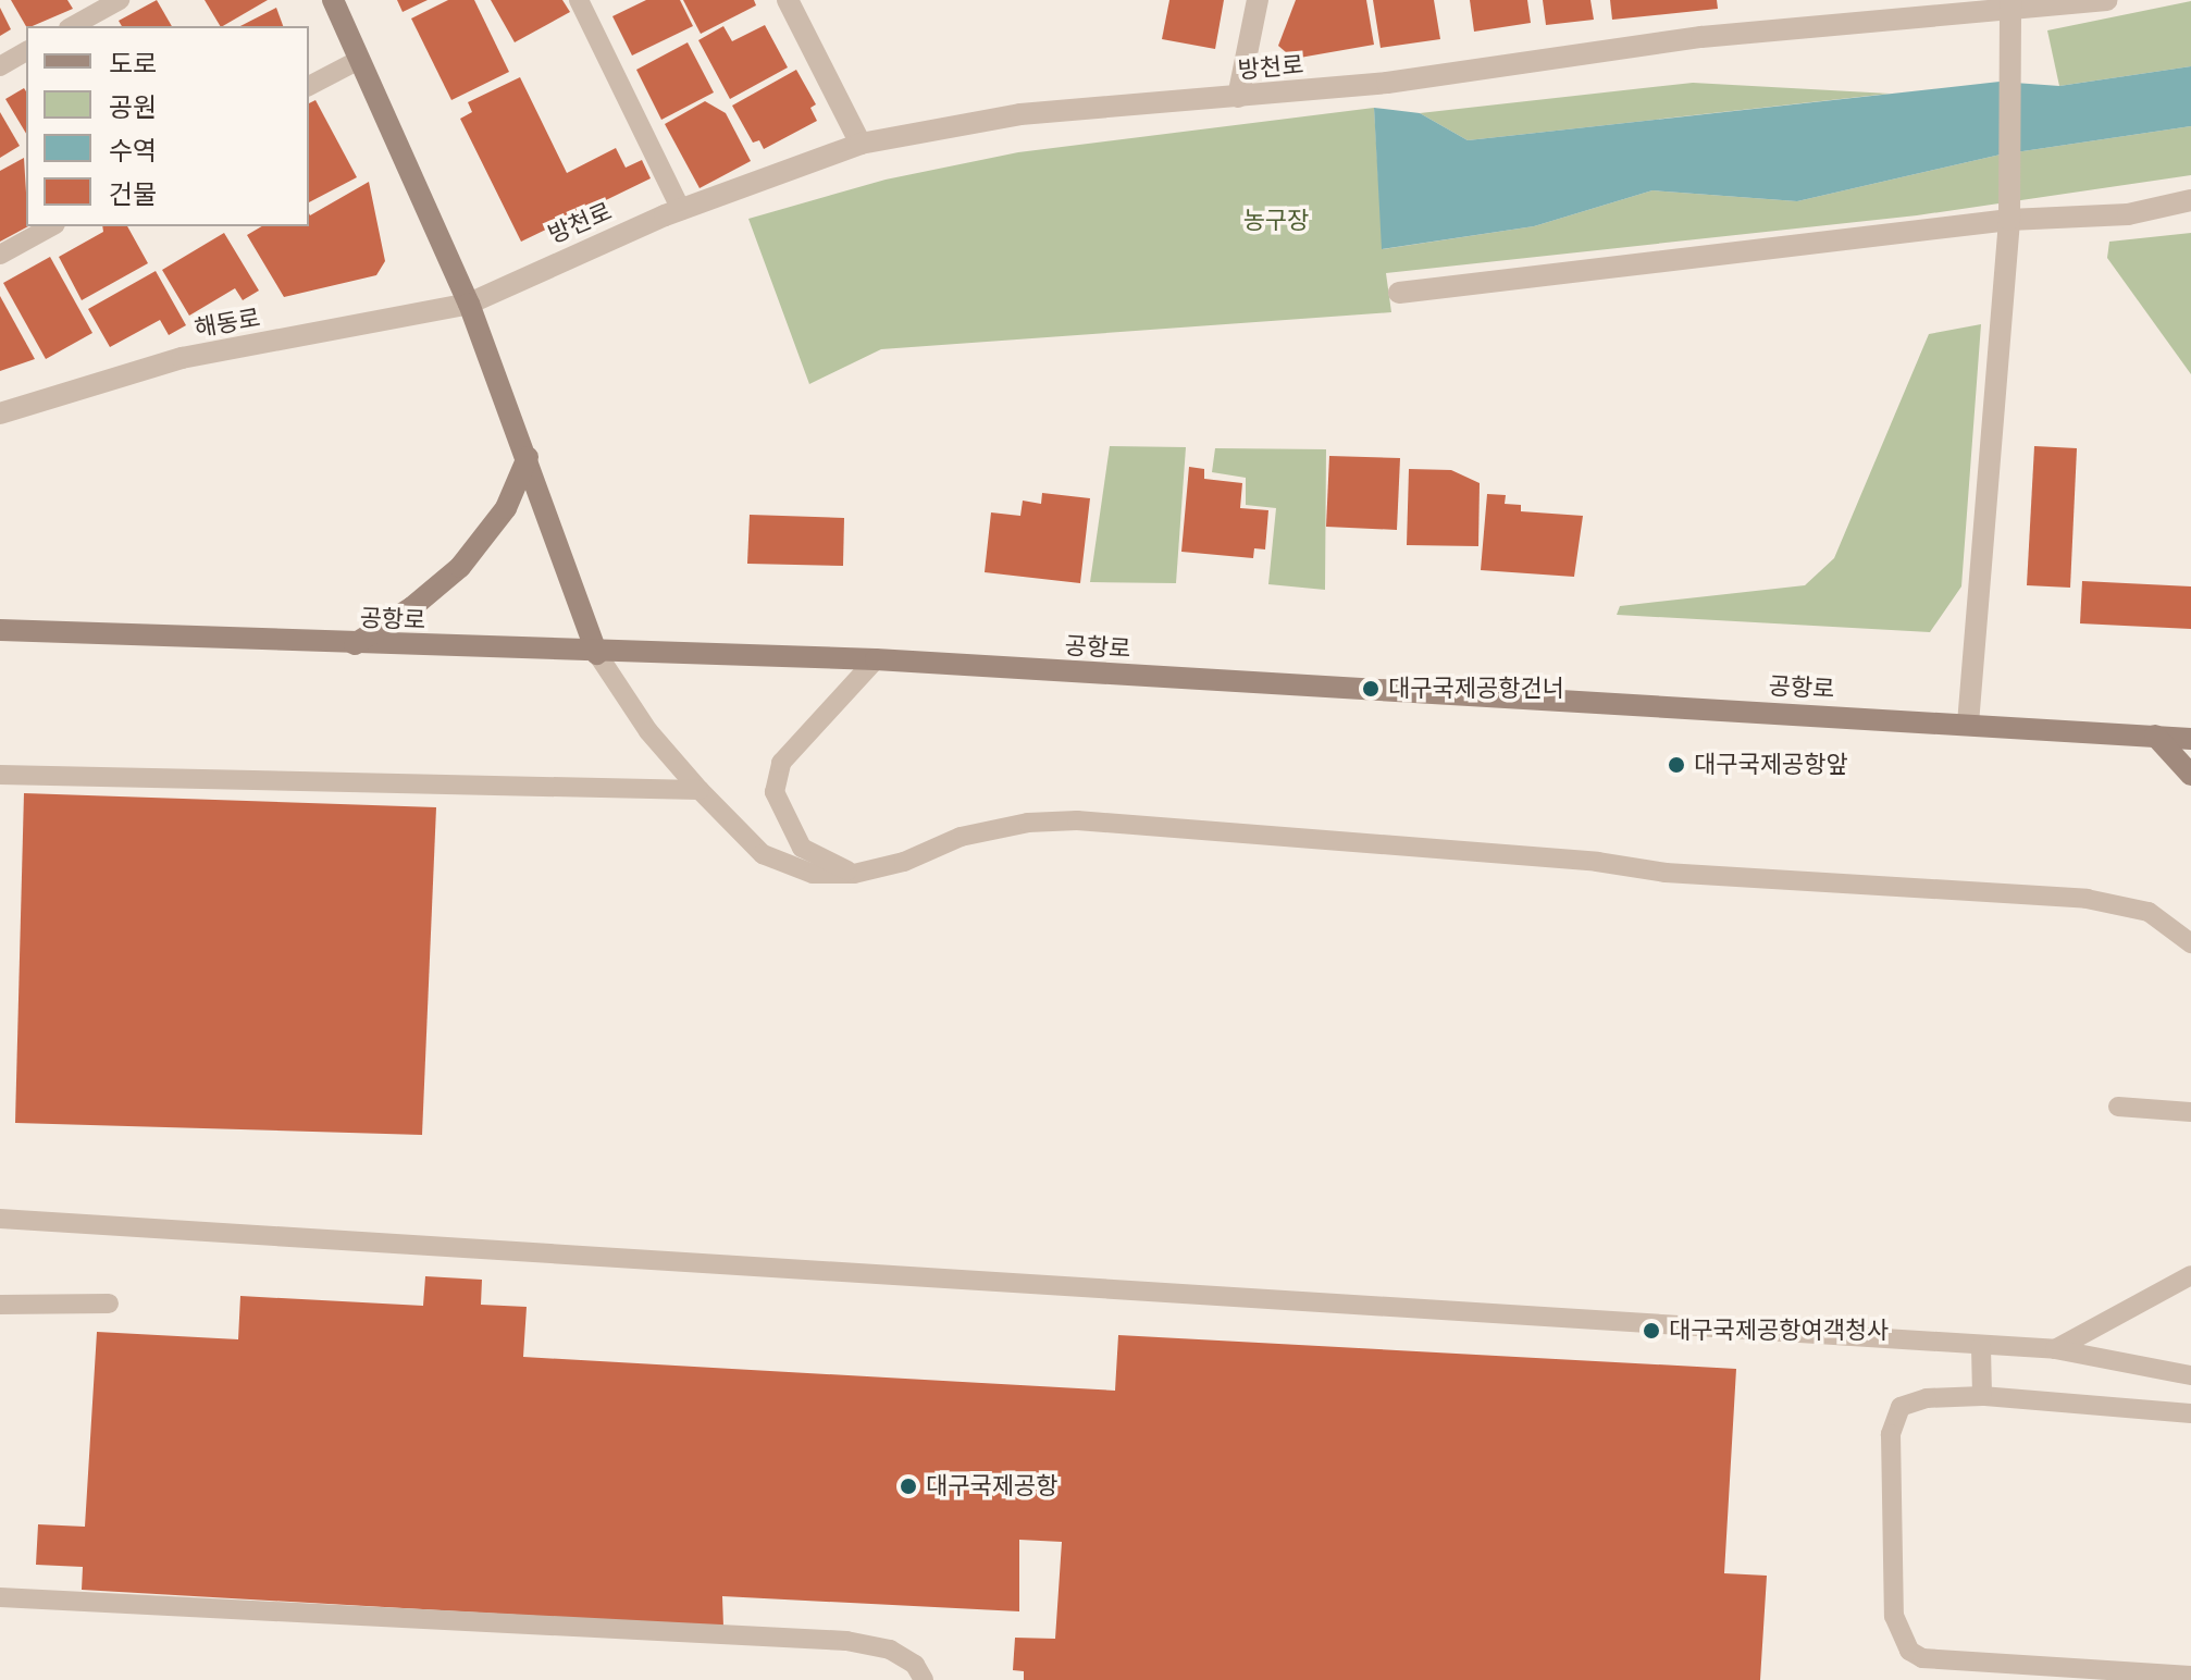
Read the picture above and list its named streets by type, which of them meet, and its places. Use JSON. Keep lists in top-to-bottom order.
{
  "streets": {
    "main road": ["공항로"],
    "street": ["방천로", "해동로"]
  },
  "crossings": [
    ["방천로", "해동로"]
  ],
  "parks": ["농구장"],
  "places": [
    "대구국제공항건너",
    "대구국제공항앞",
    "대구국제공항여객청사",
    "대구국제공항"
  ],
  "legend": [
    "도로",
    "공원",
    "수역",
    "건물"
  ]
}
